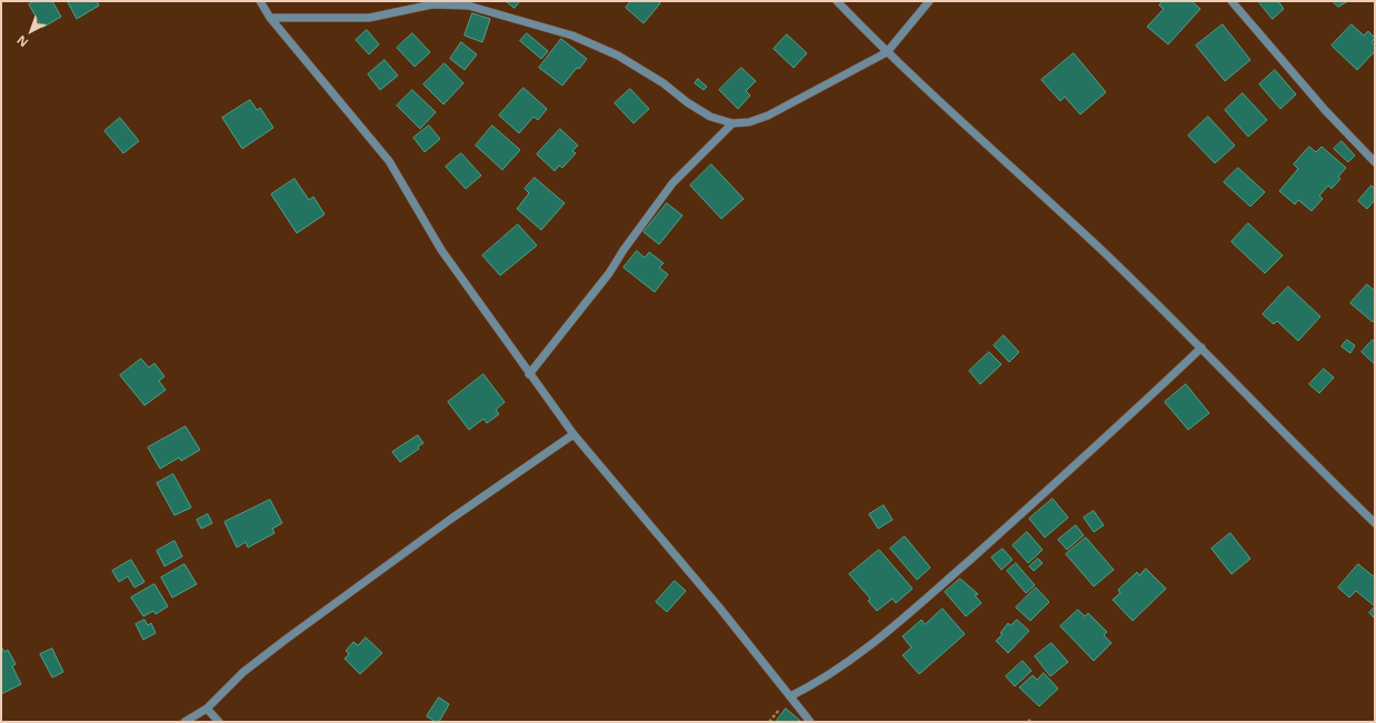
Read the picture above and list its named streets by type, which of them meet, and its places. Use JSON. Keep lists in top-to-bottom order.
{
  "north": "bottom left"
}
